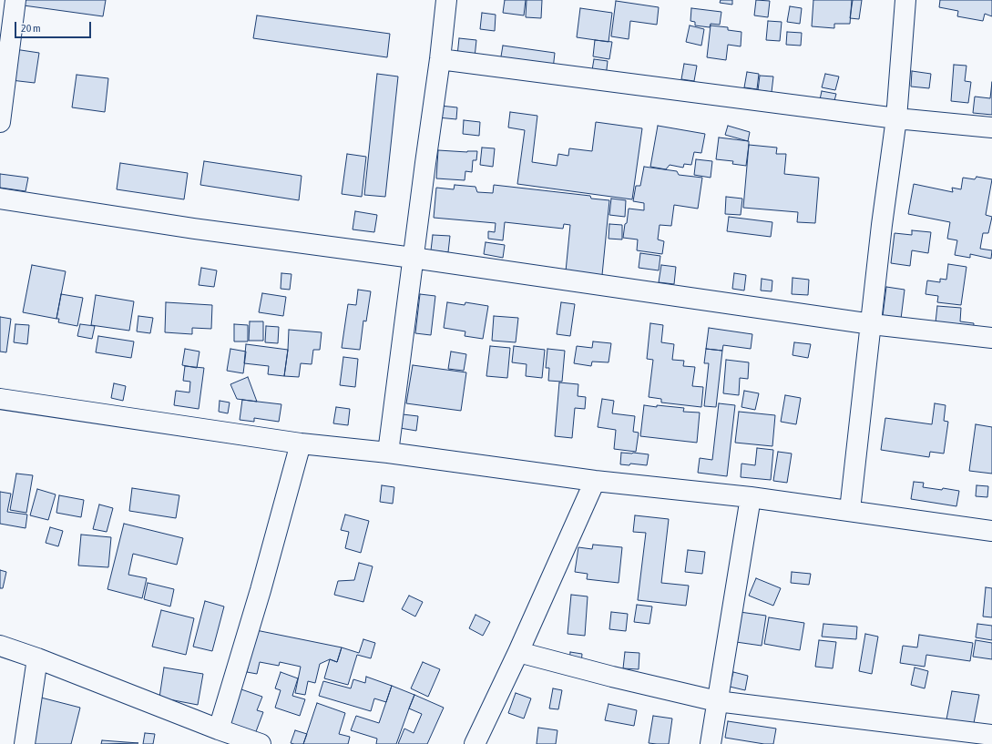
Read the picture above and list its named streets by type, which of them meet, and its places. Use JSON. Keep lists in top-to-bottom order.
{
  "scale_bar": "20 m"
}
